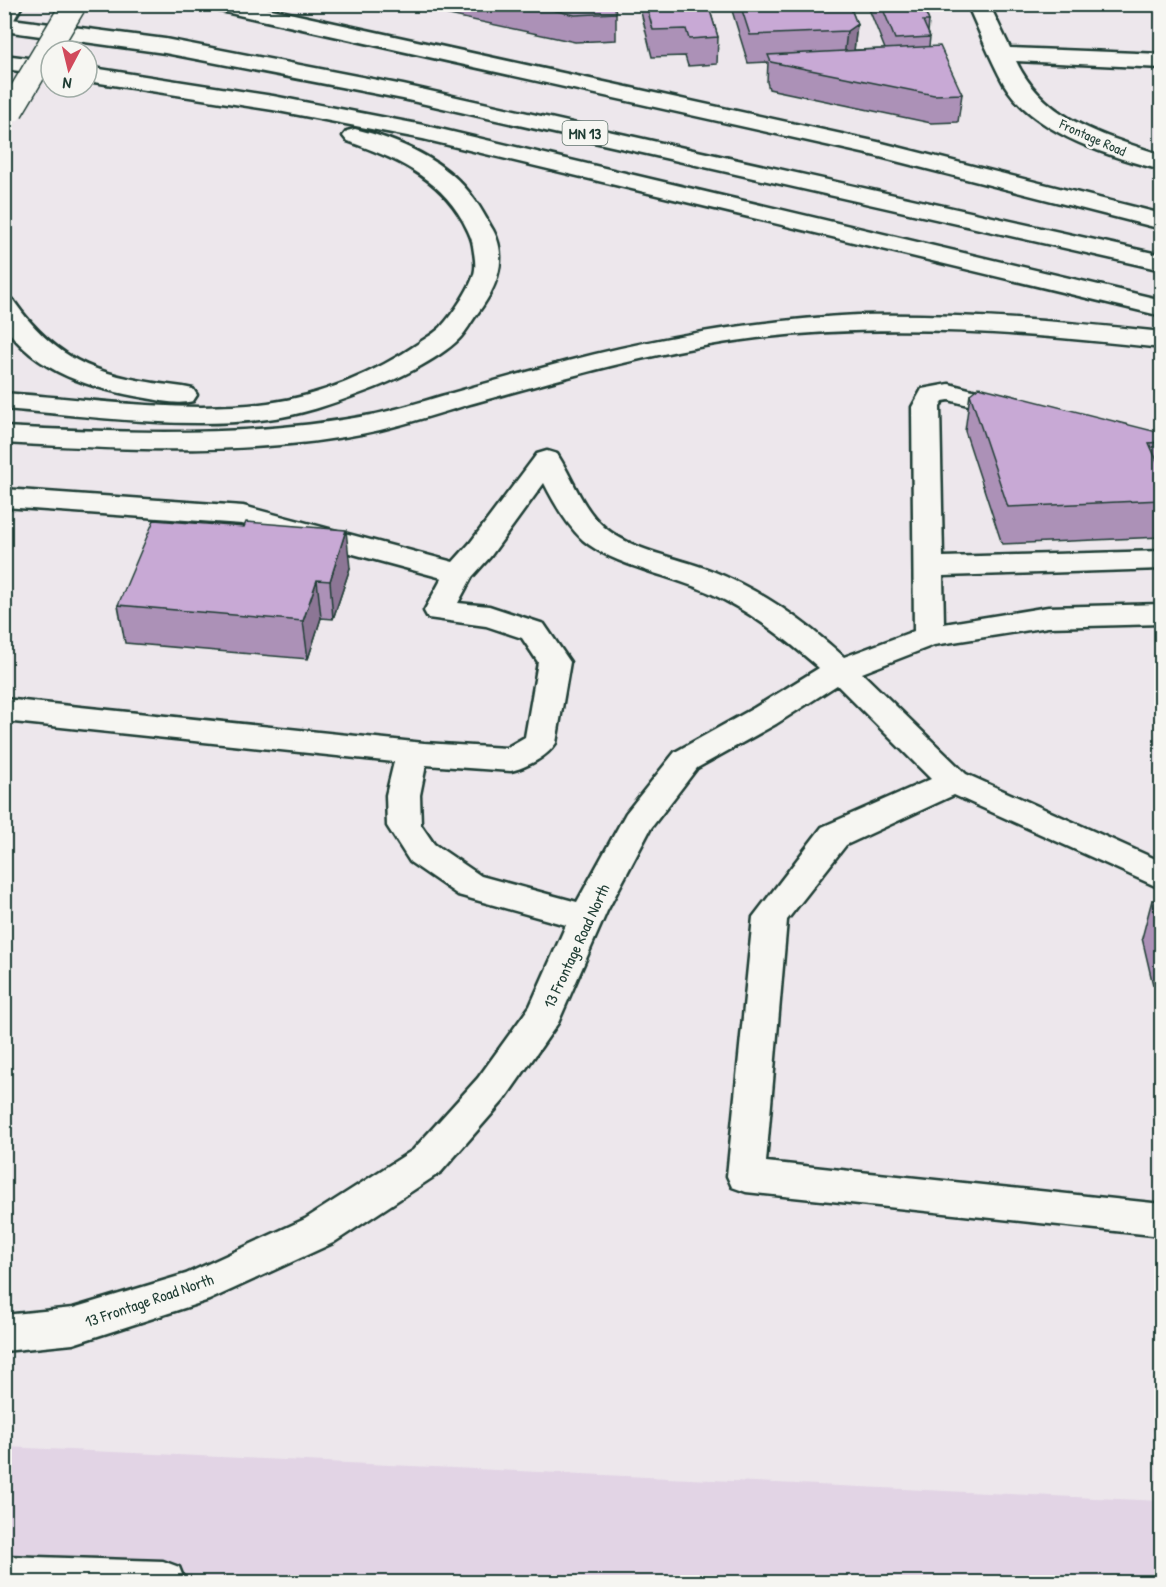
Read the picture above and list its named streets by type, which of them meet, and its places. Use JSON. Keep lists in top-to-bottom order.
{
  "streets": {
    "main road": ["MN 13", "Frontage Road", "13 Frontage Road North"]
  },
  "north": "bottom"
}
